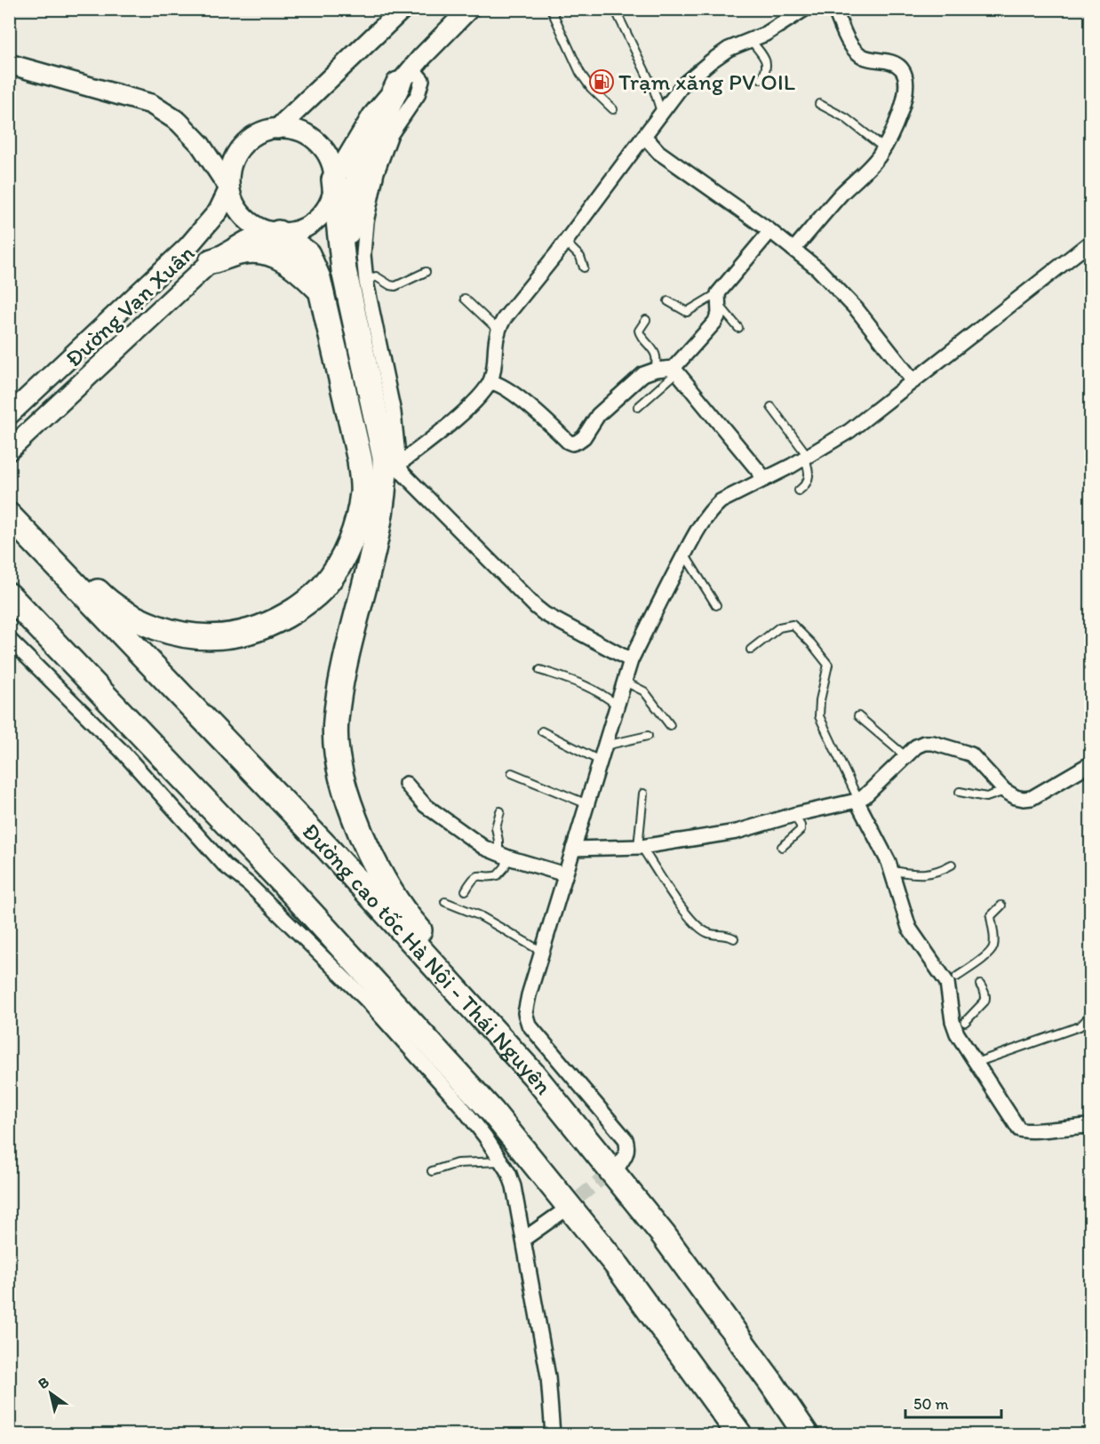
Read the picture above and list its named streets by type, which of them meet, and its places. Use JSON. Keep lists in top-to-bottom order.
{
  "streets": {
    "highway": ["Đường cao tốc Hà Nội - Thái Nguyên"],
    "main road": ["Đường Vạn Xuân"]
  },
  "places": {
    "fuel station": ["Trạm xăng PV OIL"]
  },
  "scale_bar": "50 m",
  "north": "top left"
}
